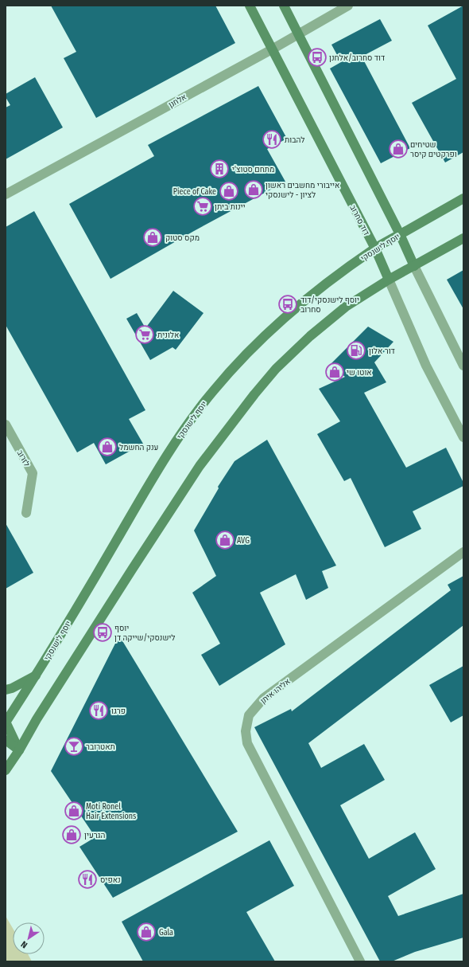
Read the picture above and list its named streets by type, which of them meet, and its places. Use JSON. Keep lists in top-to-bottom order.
{
  "streets": {
    "main road": ["דוד סחרוב", "יוסף לישנסקי"],
    "street": ["אלחנן", "לזרוב", "אליהו איתן"]
  },
  "crossings": [
    ["אלחנן", "דוד סחרוב"],
    ["דוד סחרוב", "יוסף לישנסקי"]
  ],
  "places": {
    "bus stop": ["דוד סחרוב/אלחנן", "יוסף לישנסקי/דוד סחרוב", "יוסף לישנסקי/שייקה דן"],
    "restaurant": ["להבות", "פרגו", "נאפיס"],
    "shop": [
      "שטיחים ופרקטים קיסר",
      "אייבורי מחשבים ראשון לציון - לישנסקי",
      "Piece of Cake",
      "מקס סטוק",
      "אוטו שי",
      "ענק החשמל",
      "AVG",
      "Moti Ronel Hair Extensions",
      "הגרעין",
      "Gala"
    ],
    "building": ["מתחם סטוצ'י"],
    "supermarket": ["יינות ביתן", "אלונית"],
    "fuel station": ["דור אלון"],
    "bar": ["תאטרובר"]
  },
  "north": "bottom left"
}
